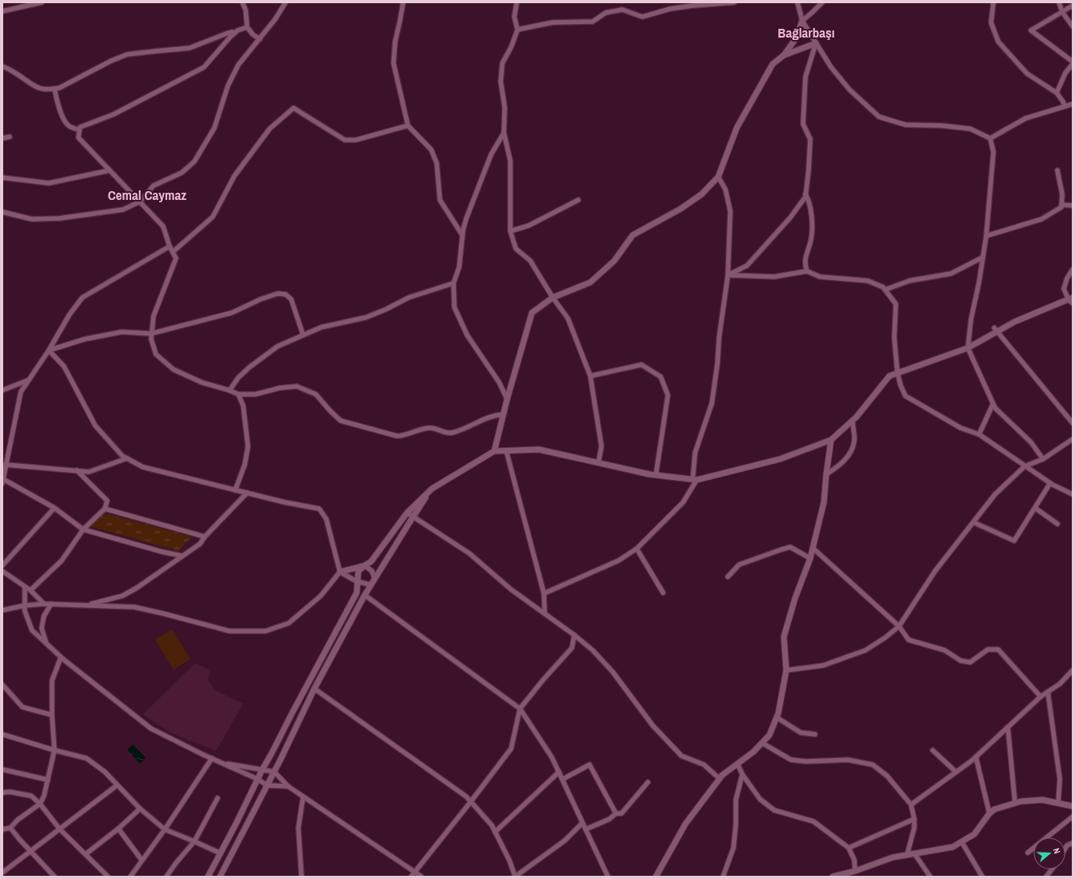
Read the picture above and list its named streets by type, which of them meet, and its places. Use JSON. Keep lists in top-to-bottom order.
{
  "districts": ["Bağlarbaşı", "Cemal Caymaz"],
  "north": "right"
}
